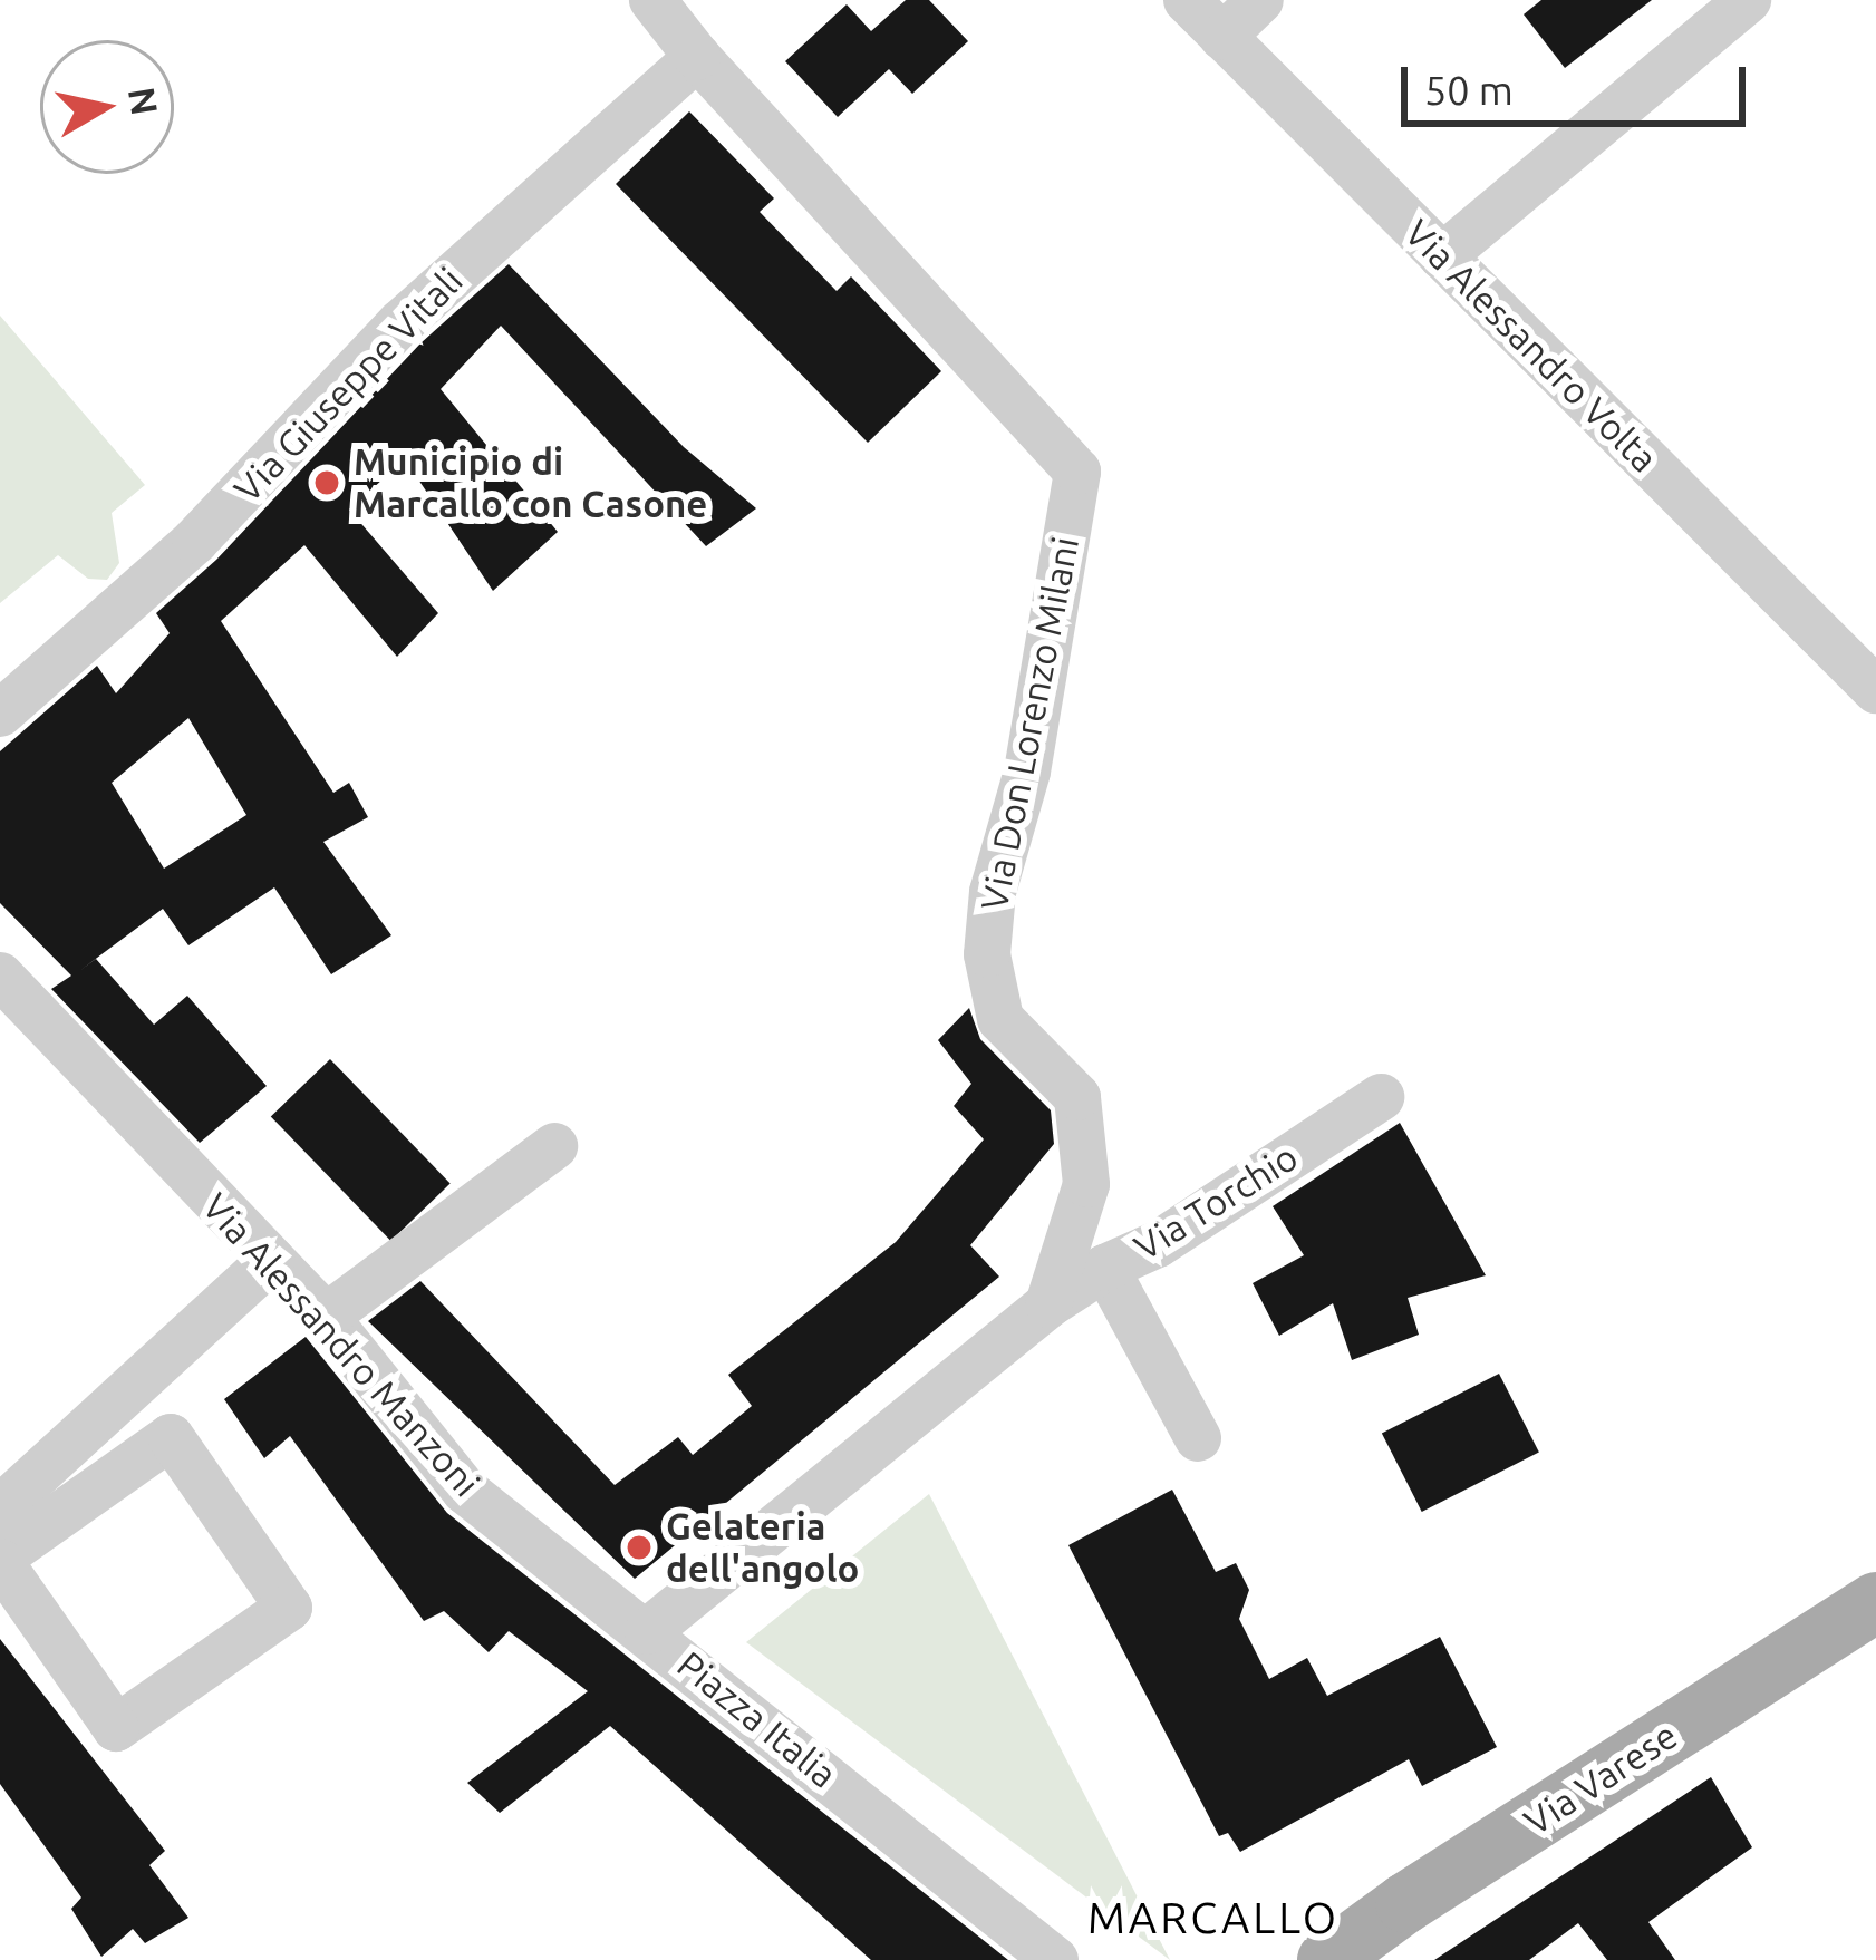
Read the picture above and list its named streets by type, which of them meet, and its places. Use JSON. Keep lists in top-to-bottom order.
{
  "streets": {
    "main road": ["Via Varese"],
    "street": [
      "Via Alessandro Volta",
      "Via Giuseppe Vitali",
      "Via Don Lorenzo Milani",
      "Via Torchio",
      "Via Alessandro Manzoni",
      "Piazza Italia"
    ]
  },
  "crossings": [
    ["Via Giuseppe Vitali", "Via Don Lorenzo Milani"],
    ["Via Don Lorenzo Milani", "Via Torchio"],
    ["Via Don Lorenzo Milani", "Piazza Italia"],
    ["Via Torchio", "Piazza Italia"],
    ["Via Alessandro Manzoni", "Piazza Italia"]
  ],
  "districts": ["MARCALLO"],
  "places": ["Municipio di Marcallo con Casone", "Gelateria dell'angolo"],
  "scale_bar": "50 m",
  "north": "right"
}
